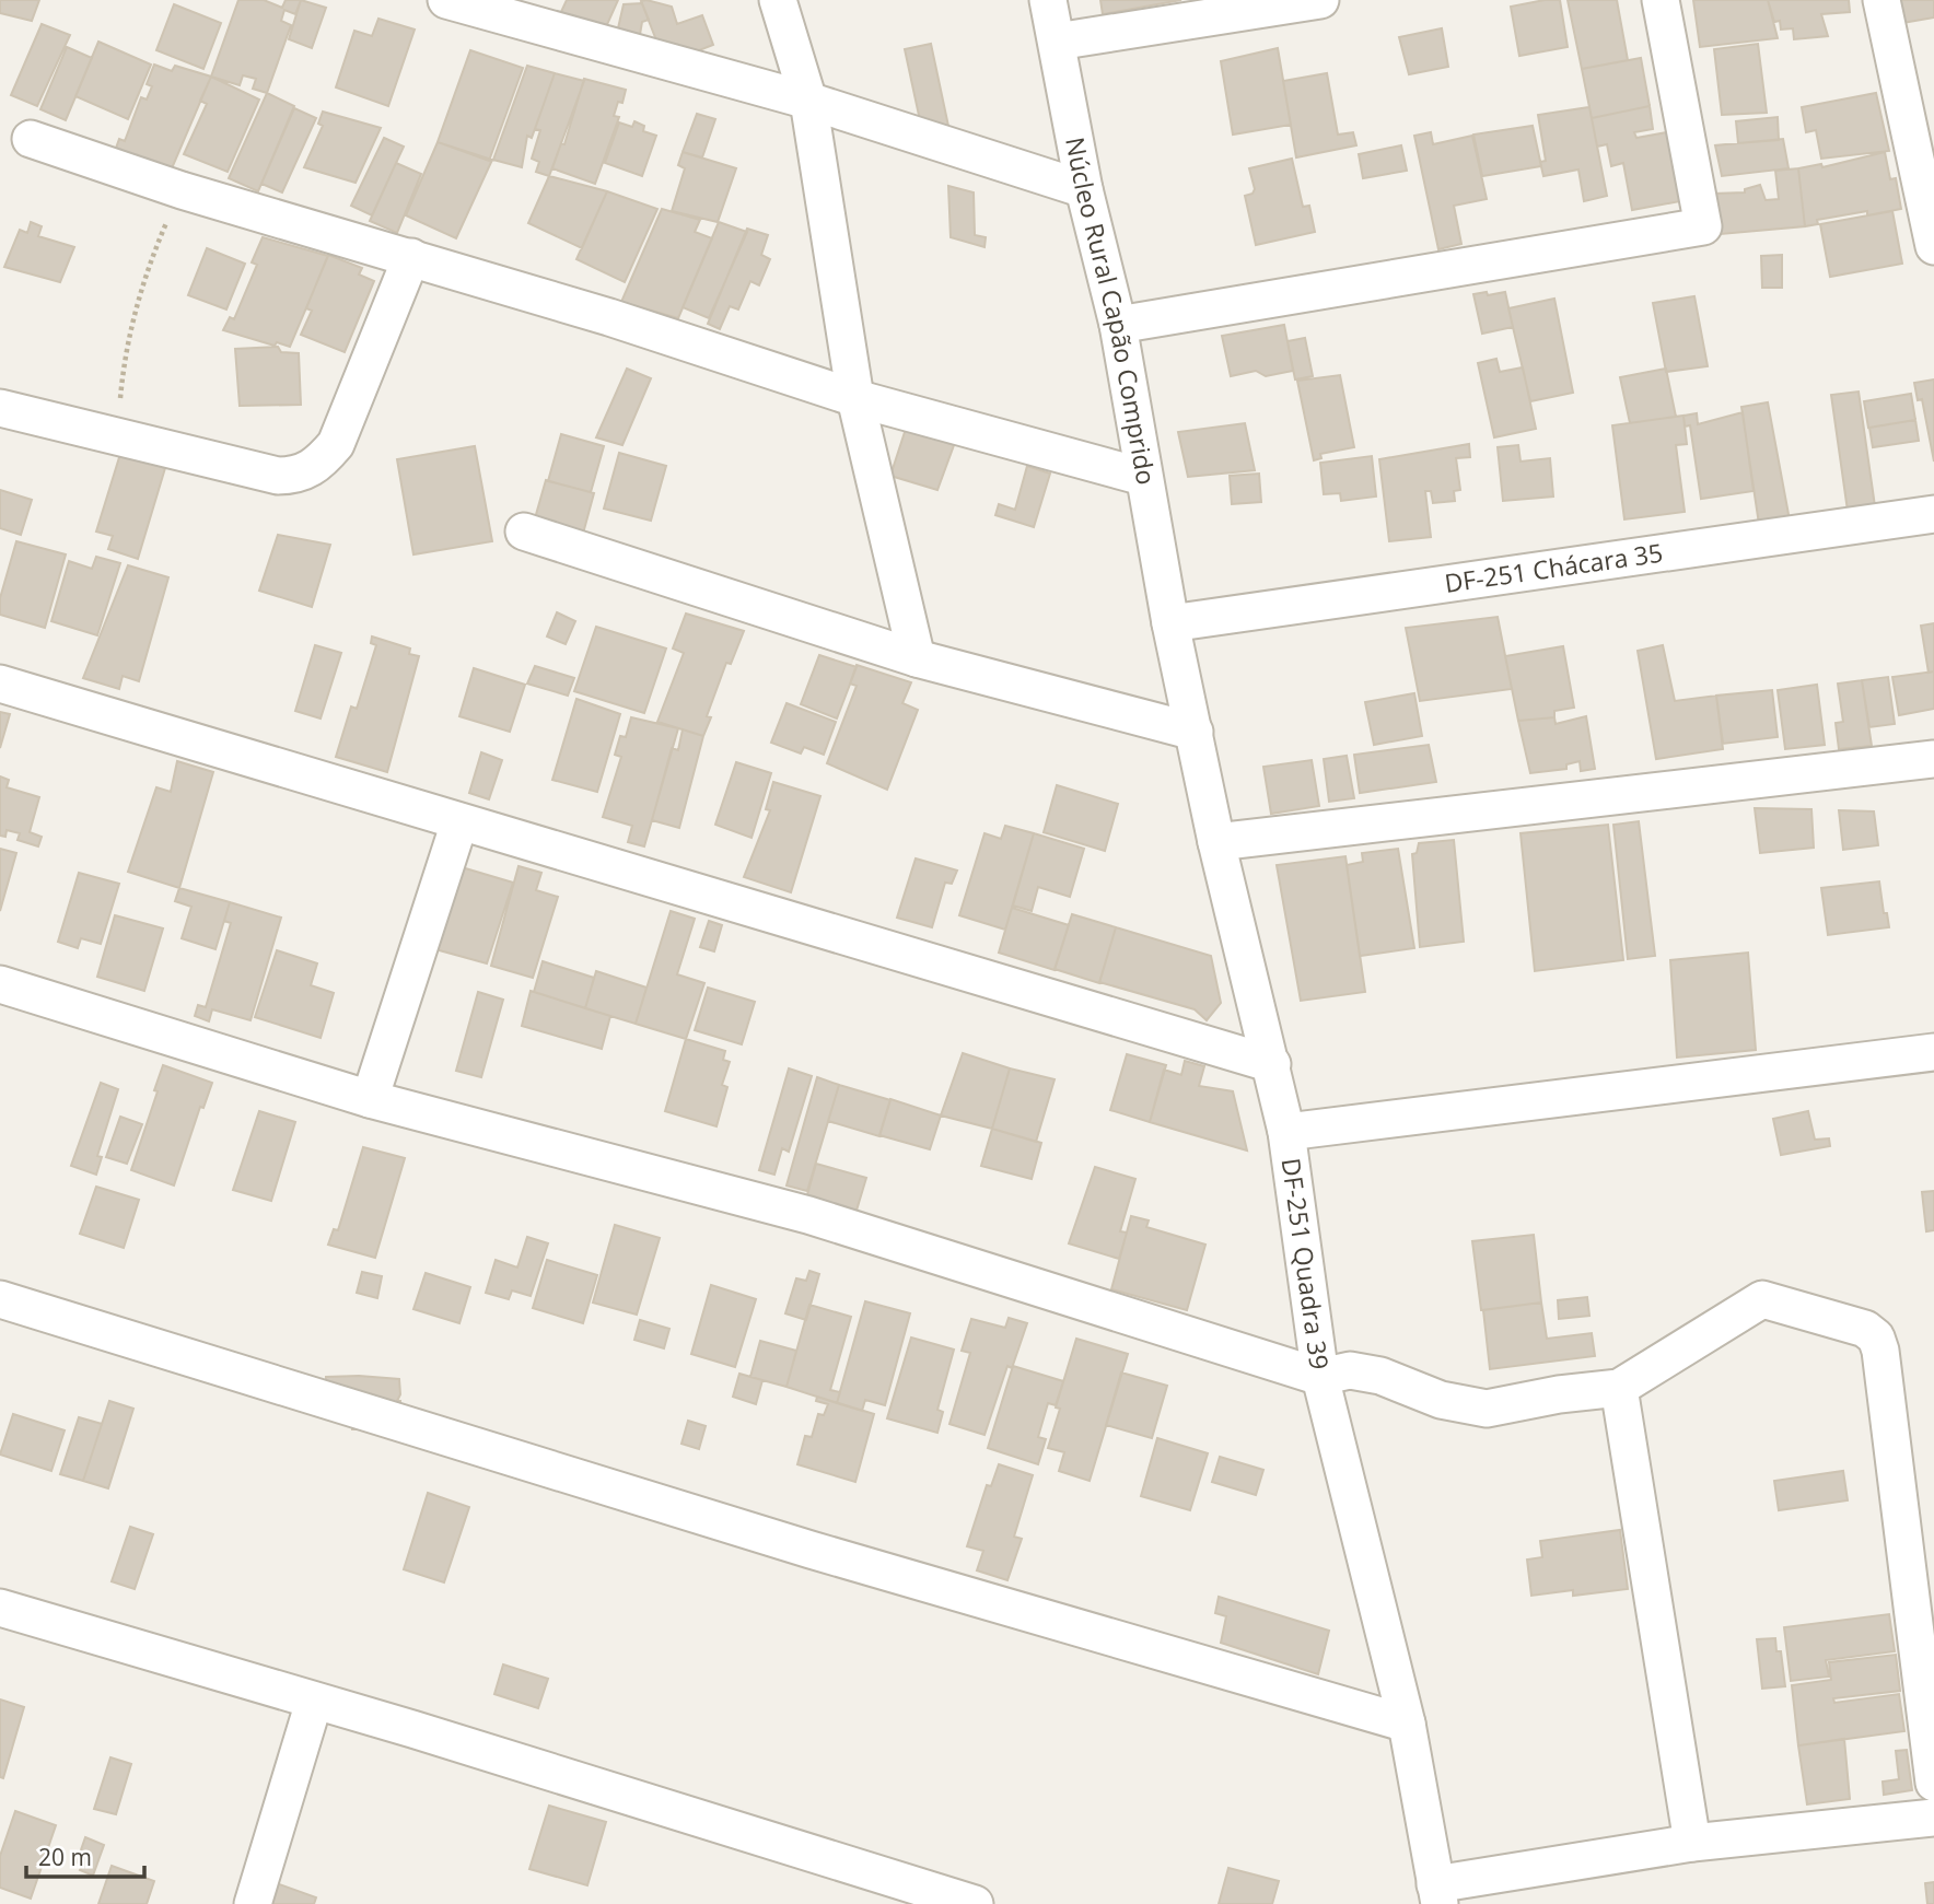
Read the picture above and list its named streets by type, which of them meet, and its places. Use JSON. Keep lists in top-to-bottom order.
{
  "streets": {
    "street": ["Núcleo Rural Capão Comprido", "DF-251 Chácara 35", "DF-251 Quadra 39"]
  },
  "crossings": [
    ["Núcleo Rural Capão Comprido", "DF-251 Chácara 35"],
    ["Núcleo Rural Capão Comprido", "DF-251 Quadra 39"],
    ["DF-251 Chácara 35", "DF-251 Quadra 39"]
  ],
  "scale_bar": "20 m"
}
